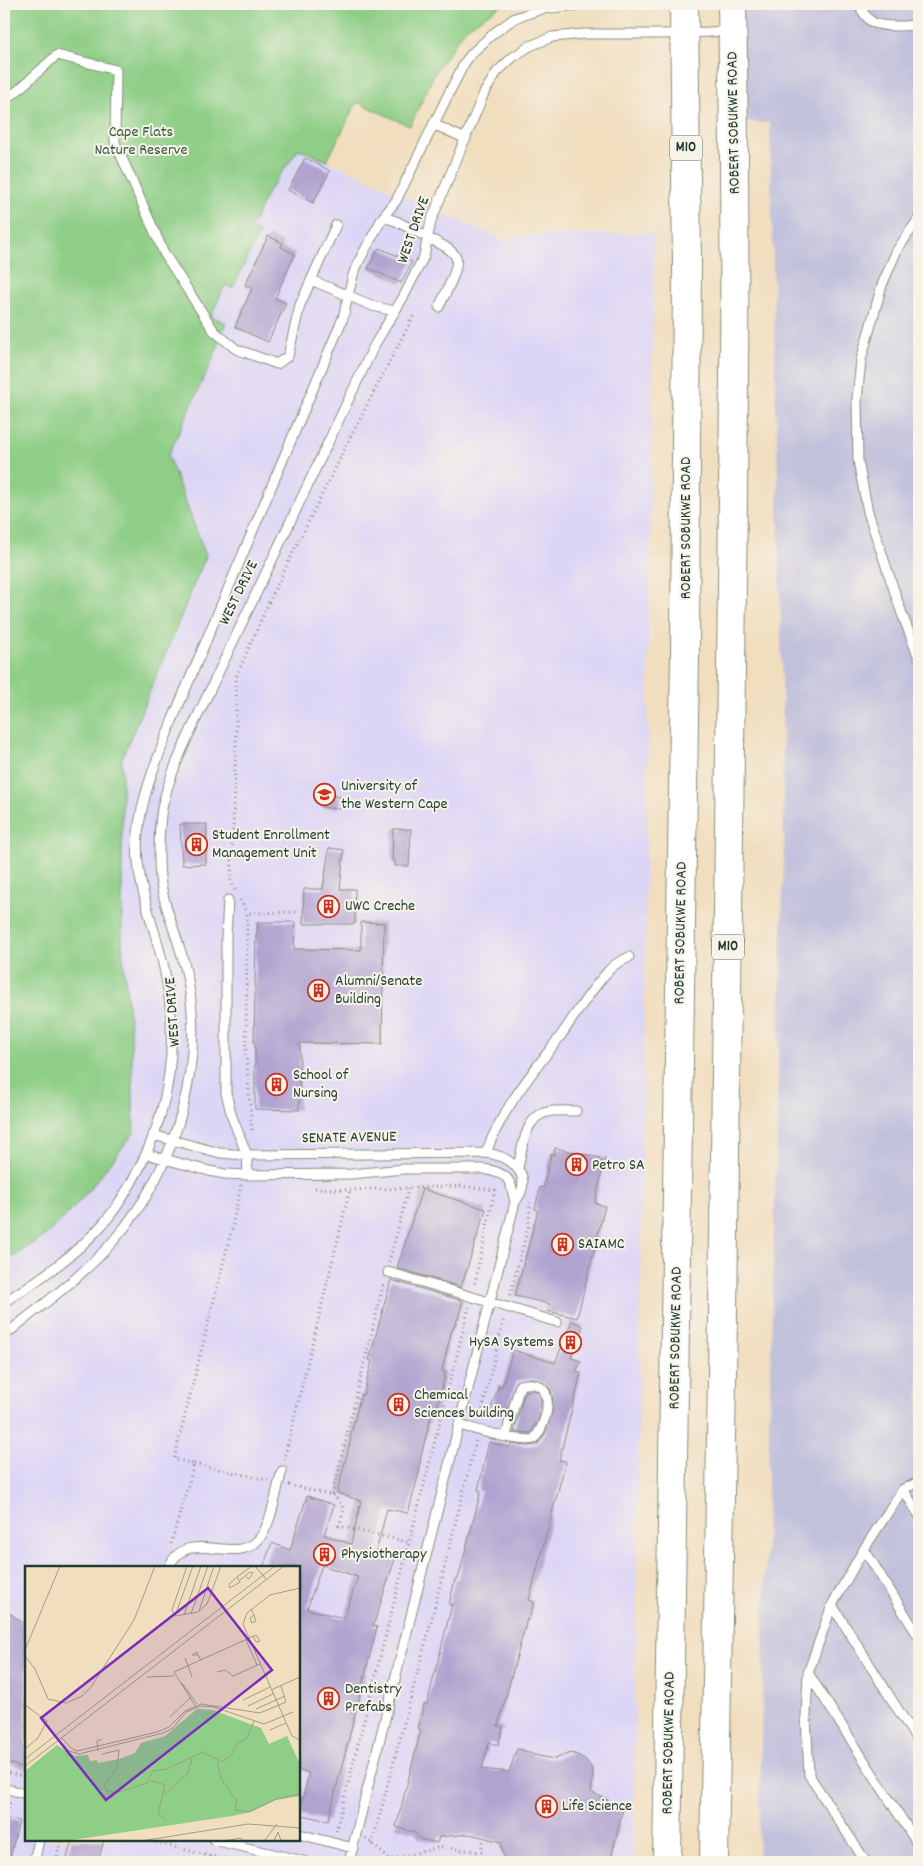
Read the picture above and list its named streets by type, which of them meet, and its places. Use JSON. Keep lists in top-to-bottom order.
{
  "streets": {
    "main road": ["ROBERT SOBUKWE ROAD", "M10"],
    "lane": ["WEST DRIVE", "SENATE AVENUE"]
  },
  "crossings": [
    ["ROBERT SOBUKWE ROAD", "WEST DRIVE"],
    ["WEST DRIVE", "SENATE AVENUE"]
  ],
  "parks": ["Cape Flats Nature Reserve"],
  "places": {
    "school or university": ["University of the Western Cape"],
    "building": [
      "Student Enrollment Management Unit",
      "UWC Creche",
      "Alumni/Senate Building",
      "School of Nursing",
      "Petro SA",
      "SAIAMC",
      "HySA Systems",
      "Chemical Sciences building",
      "Physiotherapy",
      "Dentistry Prefabs",
      "Life Science"
    ]
  }
}
